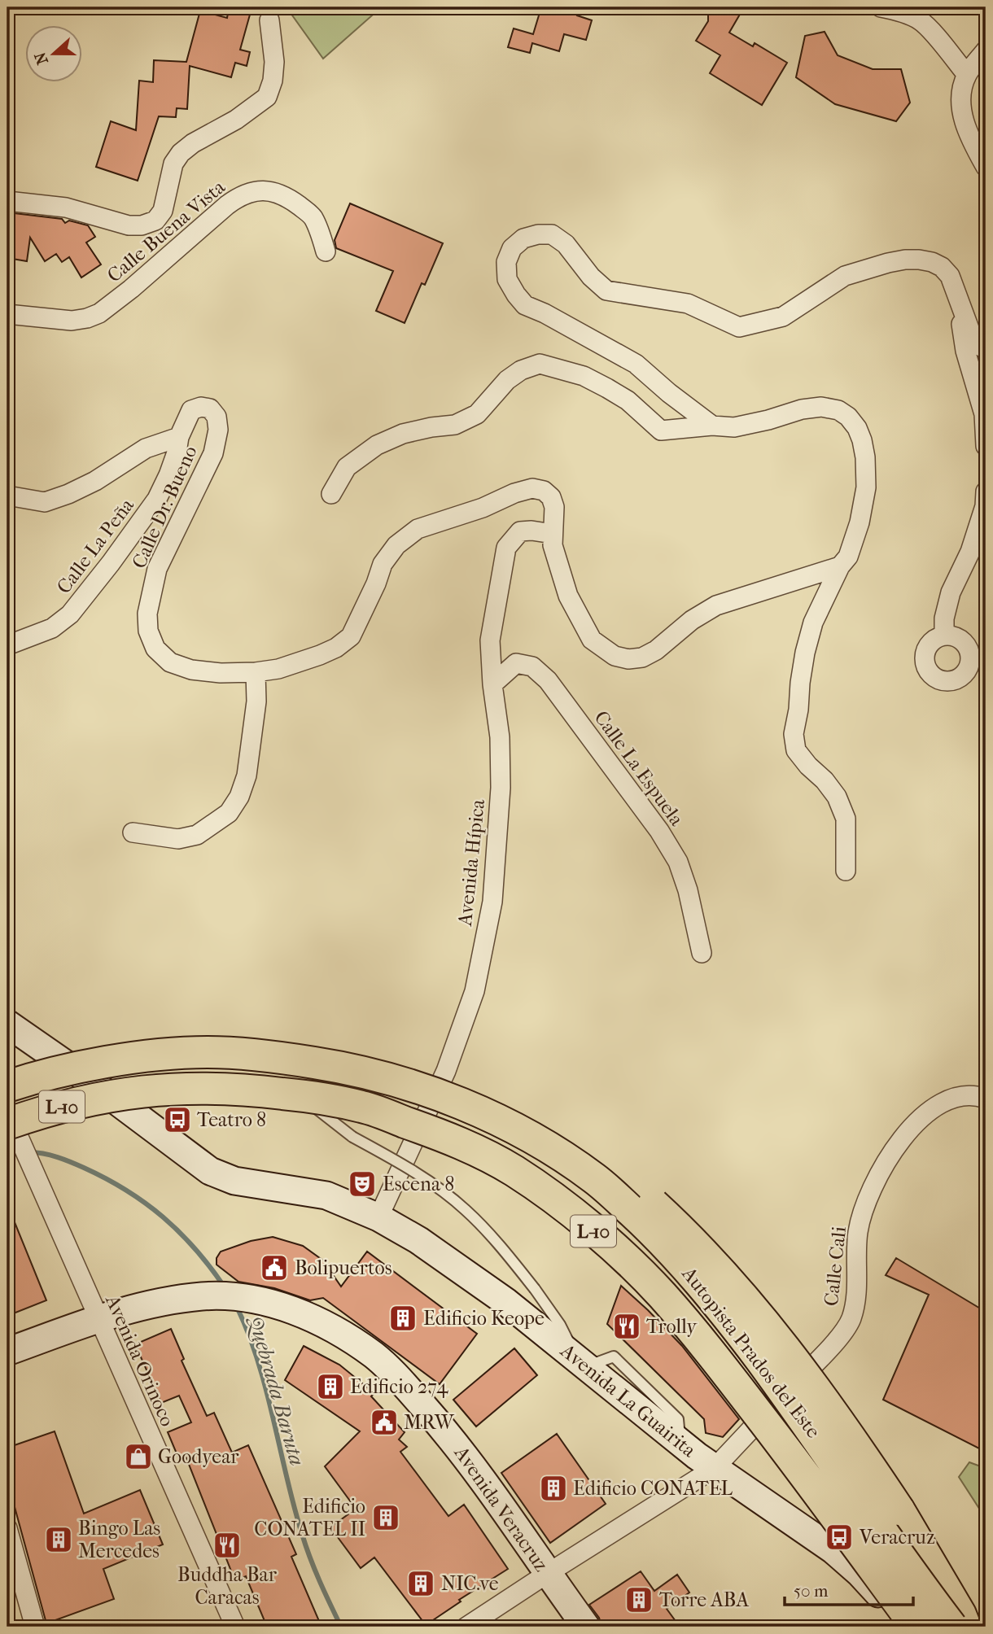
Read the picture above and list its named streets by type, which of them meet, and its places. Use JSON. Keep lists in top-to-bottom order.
{
  "streets": {
    "highway": ["L-10", "Autopista Prados del Este"],
    "street": [
      "Calle Buena Vista",
      "Calle Dr. Bueno",
      "Calle La Peña",
      "Calle La Espuela",
      "Avenida Hípica",
      "Calle Cali",
      "Avenida Orinoco",
      "Avenida La Guairita",
      "Avenida Veracruz"
    ]
  },
  "crossings": [
    ["Calle Dr. Bueno", "Calle La Peña"],
    ["Calle Dr. Bueno", "Avenida Hípica"],
    ["Calle La Espuela", "Avenida Hípica"],
    ["Avenida Hípica", "Avenida La Guairita"],
    ["L-10", "Autopista Prados del Este"],
    ["Calle Cali", "Avenida La Guairita"],
    ["Calle Cali", "Avenida Veracruz"],
    ["Avenida Orinoco", "Avenida Veracruz"]
  ],
  "water": ["Quebrada Baruta"],
  "places": {
    "bus stop": ["Teatro 8", "Veracruz"],
    "theatre": ["Escena 8"],
    "public building": ["Bolipuertos", "MRW"],
    "building": [
      "Edificio Keope",
      "Edificio 274",
      "Edificio CONATEL",
      "Edificio CONATEL II",
      "Bingo Las Mercedes",
      "NIC.ve",
      "Torre ABA"
    ],
    "restaurant": ["Trolly", "Buddha Bar Caracas"],
    "shop": ["Goodyear"]
  },
  "scale_bar": "50 m",
  "north": "left"
}
